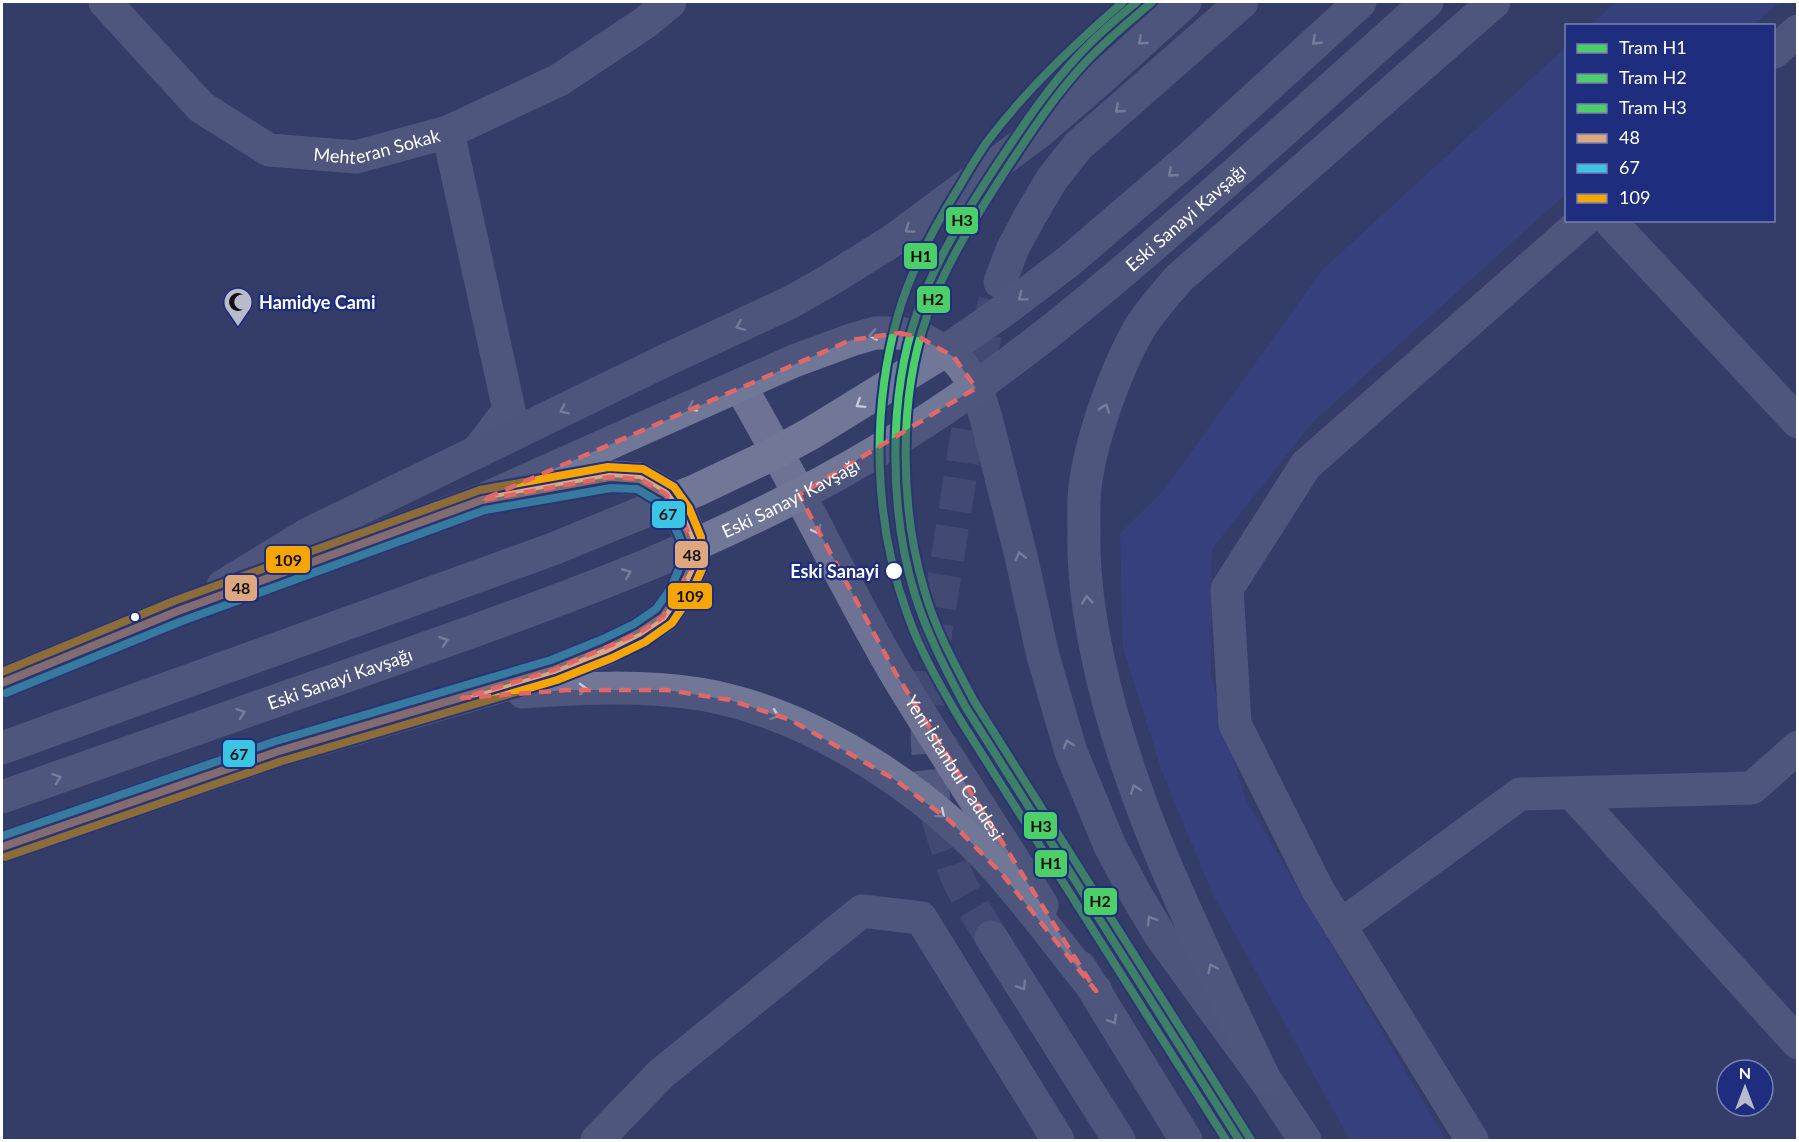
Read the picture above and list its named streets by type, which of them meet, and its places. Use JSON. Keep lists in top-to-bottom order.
{
  "streets": {
    "highway": ["Eski Sanayi Kavşağı"],
    "main road": ["Yeni İstanbul Caddesi"],
    "street": ["Mehteran Sokak"]
  },
  "places": {
    "mosque": ["Hamidye Cami"],
    "other": ["Eski Sanayi"]
  },
  "lines": [
    "tram line H1",
    "tram line H2",
    "tram line H3",
    "transit line 109",
    "transit line 48",
    "transit line 67"
  ],
  "legend": [
    "Tram H1",
    "Tram H2",
    "Tram H3",
    "48",
    "67",
    "109"
  ],
  "north": "top"
}
